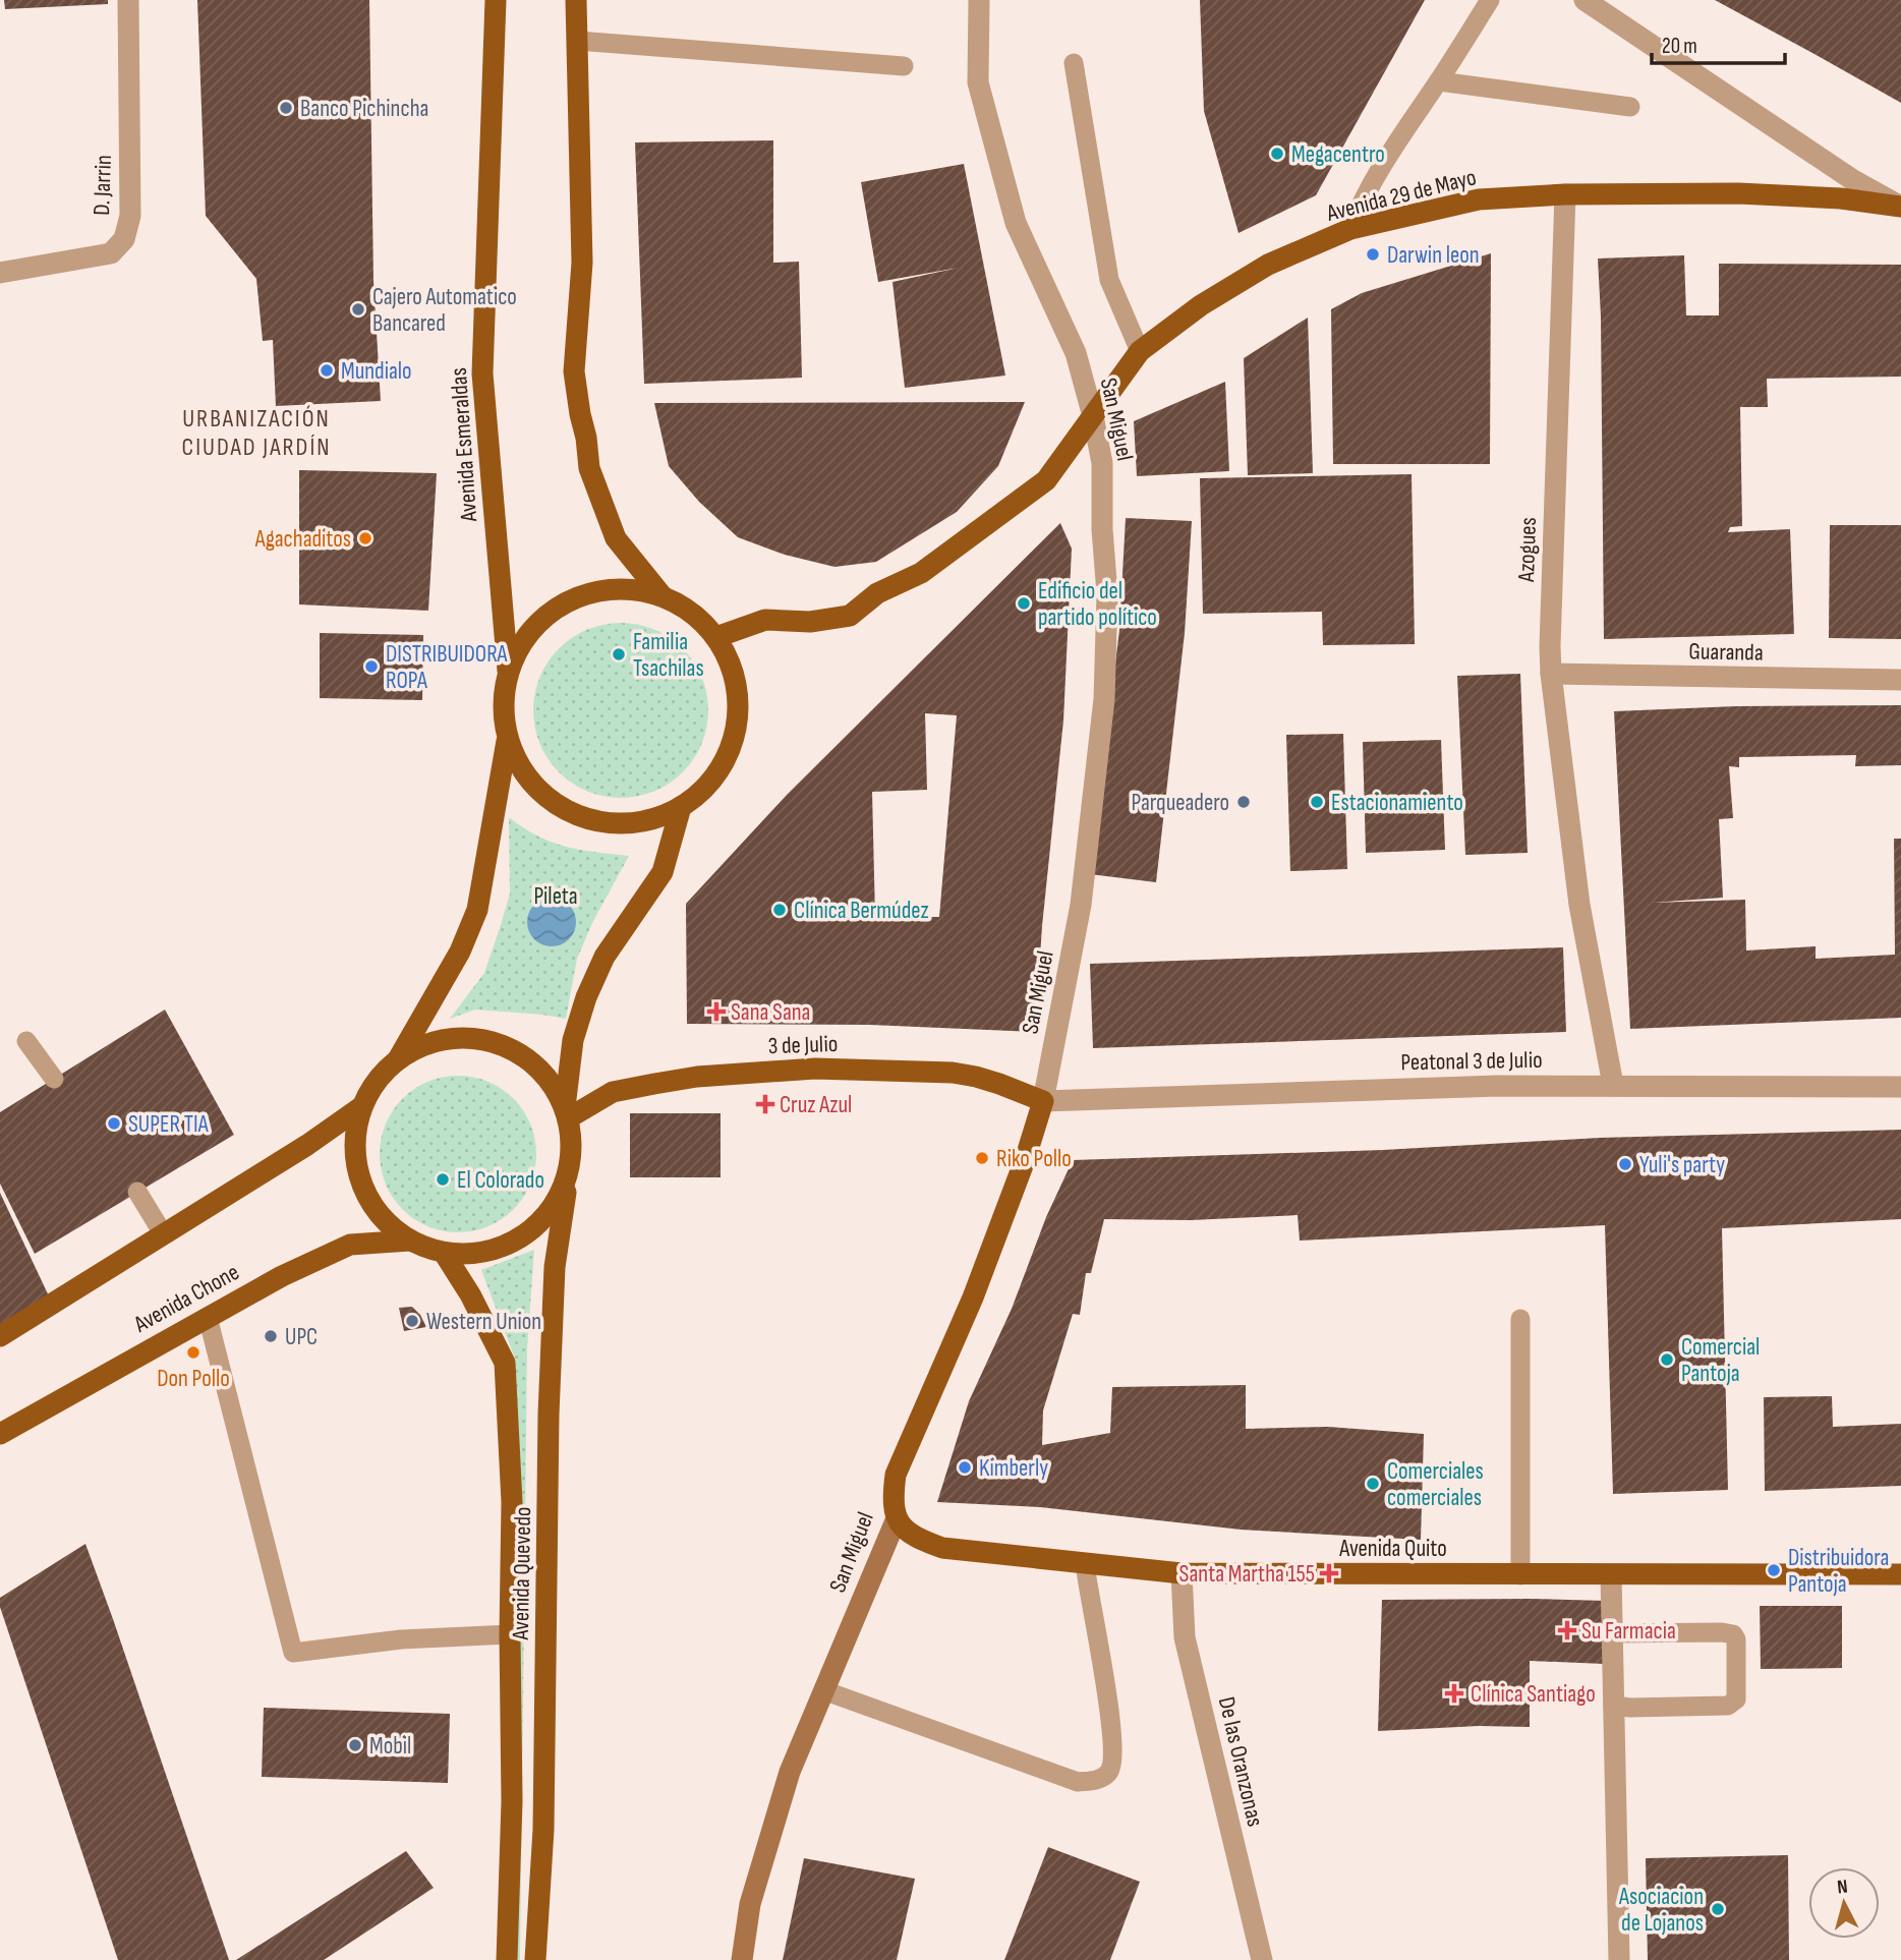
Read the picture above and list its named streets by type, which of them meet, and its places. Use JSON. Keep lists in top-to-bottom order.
{
  "streets": {
    "main road": [
      "Avenida 29 de Mayo",
      "San Miguel",
      "Avenida Esmeraldas",
      "3 de Julio",
      "Avenida Chone",
      "Avenida Quito",
      "Avenida Quevedo"
    ],
    "street": [
      "D. Jarrin",
      "Azogues",
      "Guaranda",
      "Peatonal 3 de Julio",
      "De las Oranzonas"
    ]
  },
  "crossings": [
    ["Avenida 29 de Mayo", "San Miguel"],
    ["Avenida 29 de Mayo", "Avenida Esmeraldas"],
    ["Avenida 29 de Mayo", "Azogues"],
    ["San Miguel", "3 de Julio"],
    ["San Miguel", "Peatonal 3 de Julio"],
    ["San Miguel", "Avenida Quito"],
    ["Azogues", "Guaranda"],
    ["Azogues", "Peatonal 3 de Julio"],
    ["3 de Julio", "Peatonal 3 de Julio"],
    ["3 de Julio", "Avenida Chone"],
    ["3 de Julio", "Avenida Quevedo"],
    ["Avenida Chone", "Avenida Quevedo"],
    ["Avenida Quito", "De las Oranzonas"]
  ],
  "districts": ["URBANIZACIÓN CIUDAD JARDÍN"],
  "parks": ["Pileta"],
  "places": {
    "other": [
      "Banco Pichincha",
      "Megacentro",
      "Darwin leon",
      "Cajero Automatico Bancared",
      "Mundialo",
      "Agachaditos",
      "Edificio del partido político",
      "Familia Tsachilas",
      "DISTRIBUIDORA ROPA",
      "Parqueadero",
      "Estacionamiento",
      "Clínica Bermúdez",
      "SUPER TIA",
      "Riko Pollo",
      "Yuli's party",
      "El Colorado",
      "Western Union",
      "UPC",
      "Don Pollo",
      "Comercial Pantoja",
      "Kimberly",
      "Comerciales comerciales",
      "Distribuidora Pantoja",
      "Mobil",
      "Asociacion de Lojanos"
    ],
    "health": [
      "Sana Sana",
      "Cruz Azul",
      "Santa Martha 155",
      "Su Farmacia",
      "Clínica Santiago"
    ]
  },
  "scale_bar": "20 m",
  "north": "top"
}
